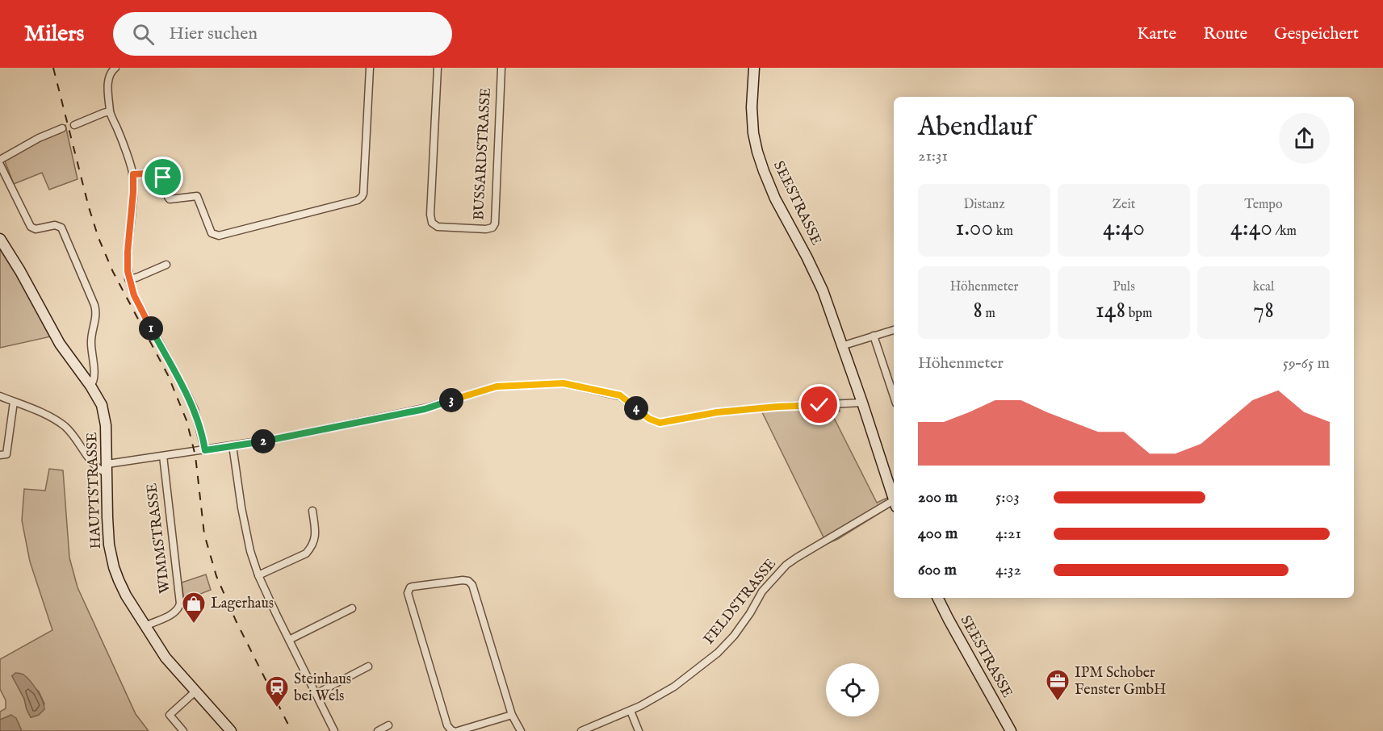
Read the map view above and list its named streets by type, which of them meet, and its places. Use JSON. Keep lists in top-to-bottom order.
{
  "streets": {
    "street": [
      "BUSSARDSTRASSE",
      "SEESTRASSE",
      "HAUPTSTRASSE",
      "WIMMSTRASSE",
      "FELDSTRASSE"
    ]
  },
  "crossings": [
    ["HAUPTSTRASSE", "WIMMSTRASSE"]
  ],
  "places": {
    "shop": ["Lagerhaus"],
    "office": ["IPM Schober Fenster GmbH"],
    "station": ["Steinhaus bei Wels"]
  },
  "page": {
    "header": "Milers",
    "search": "Hier suchen",
    "nav": ["Karte", "Route", "Gespeichert"],
    "heading": ["Abendlauf", "21:31"],
    "stats": [
      ["Distanz", "1.00 km"],
      ["Zeit", "4:40"],
      ["Tempo", "4:40 /km"],
      ["Höhenmeter", "8 m"],
      ["Puls", "148 bpm"],
      ["kcal", "78"]
    ],
    "pins": [
      "1",
      "3",
      "4",
      "2"
    ],
    "chart": ["Höhenmeter", "59–65 m"],
    "list": [
      {
        "name": "200 m",
        "note": "5:03"
      },
      {
        "name": "400 m",
        "note": "4:21"
      },
      {
        "name": "600 m",
        "note": "4:32"
      }
    ]
  }
}
